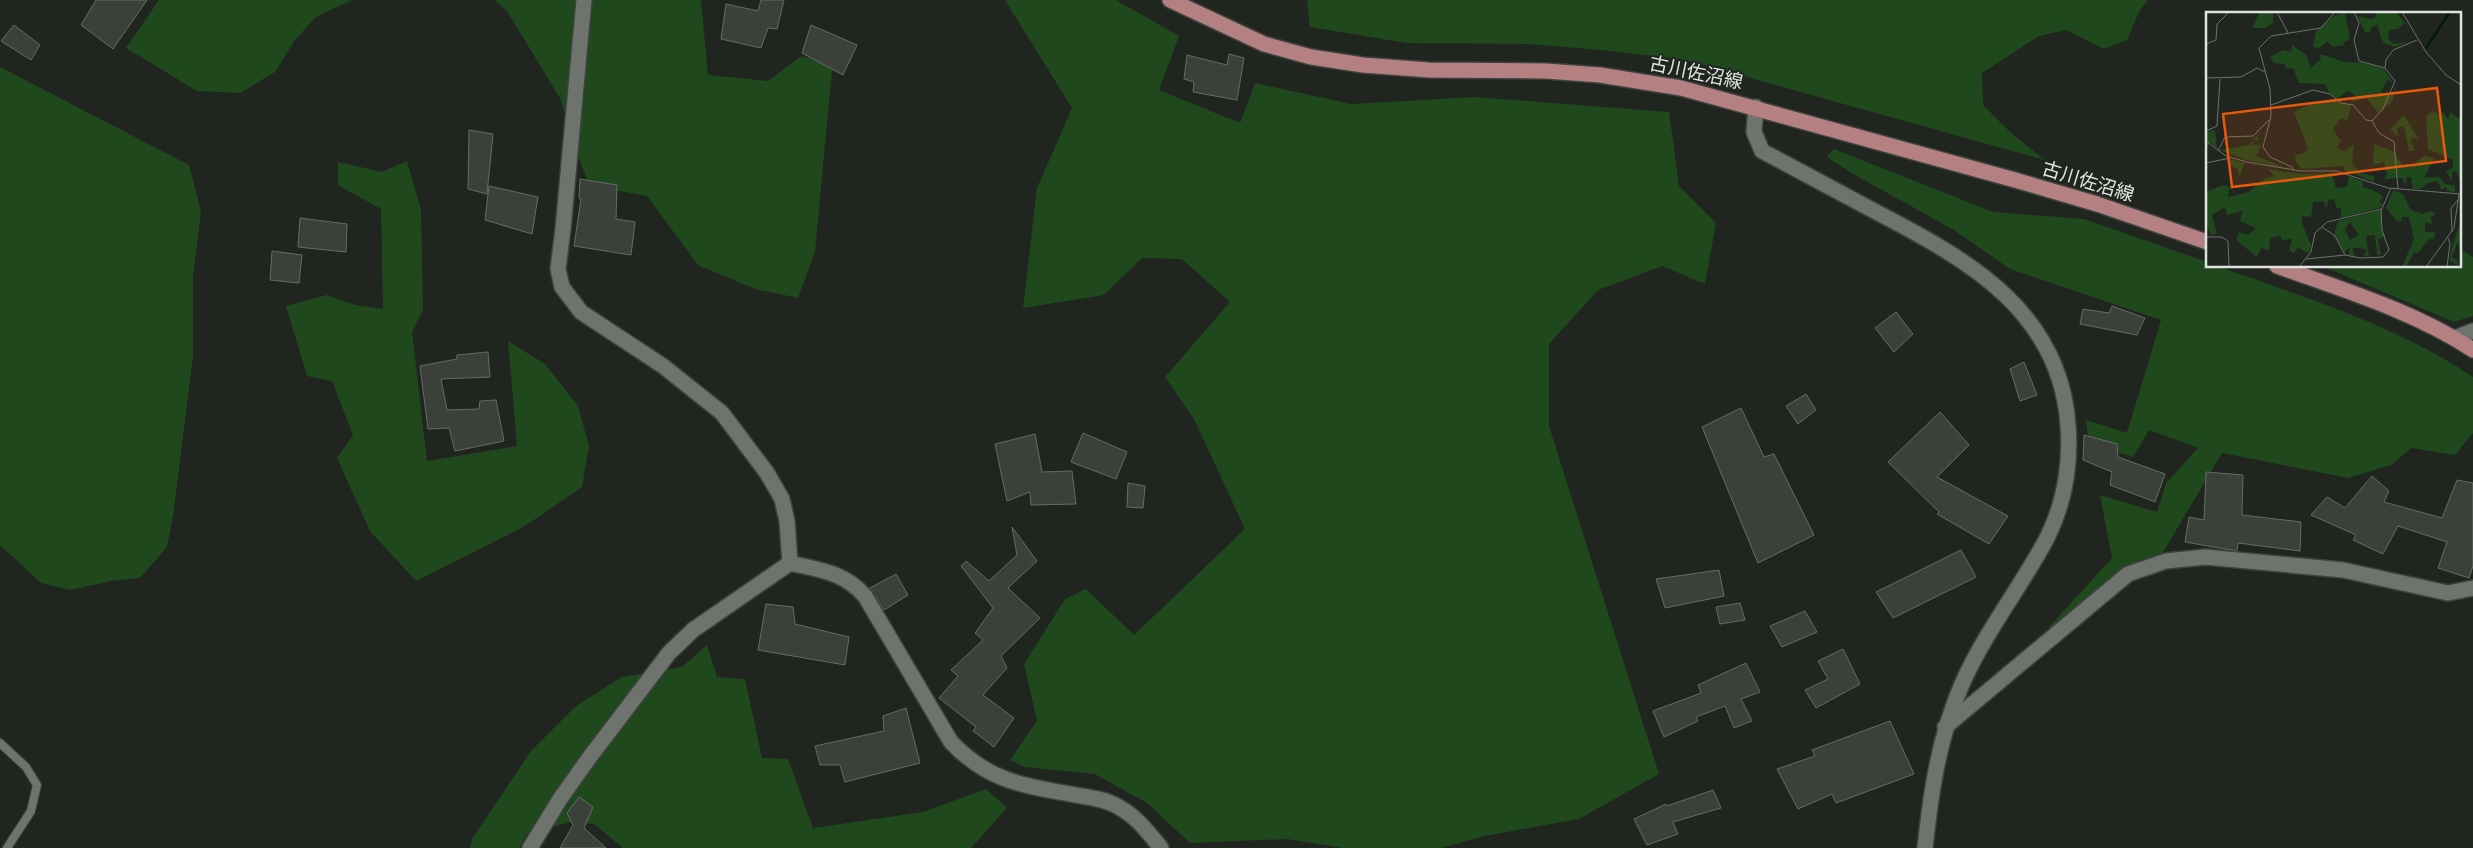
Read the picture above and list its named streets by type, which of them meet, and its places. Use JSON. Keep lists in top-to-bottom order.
{
  "streets": {
    "main road": ["古川佐沼線"]
  }
}
